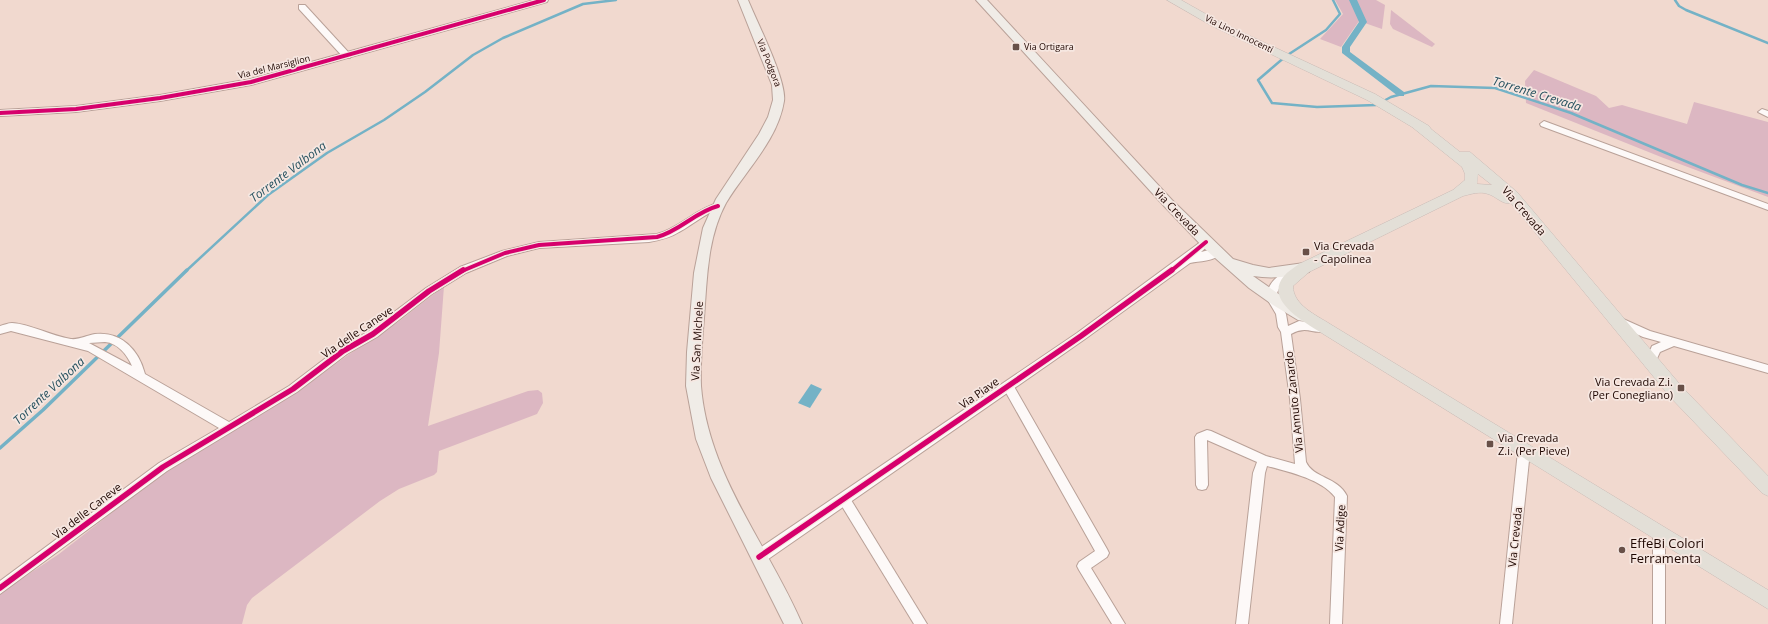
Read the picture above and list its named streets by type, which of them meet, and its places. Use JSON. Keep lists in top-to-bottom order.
{
  "streets": {
    "main road": [
      "Via Lino Innocenti",
      "Via Podgora",
      "Via Crevada",
      "Via San Michele"
    ],
    "street": [
      "Via del Marsiglion",
      "Via delle Caneve",
      "Via Piave",
      "Via Annuto Zanardo",
      "Via Adige"
    ]
  },
  "crossings": [
    ["Via Lino Innocenti", "Via Crevada"],
    ["Via Podgora", "Via San Michele"],
    ["Via Crevada", "Via Piave"],
    ["Via Crevada", "Via Annuto Zanardo"],
    ["Via delle Caneve", "Via San Michele"],
    ["Via San Michele", "Via Piave"],
    ["Via Annuto Zanardo", "Via Adige"]
  ],
  "water": ["Torrente Crevada", "Torrente Valbona"],
  "places": {
    "transit": [
      "Via Ortigara",
      "Via Crevada - Capolinea",
      "Via Crevada Z.i. (Per Conegliano)",
      "Via Crevada Z.i. (Per Pieve)"
    ],
    "other": ["EffeBi Colori Ferramenta"]
  }
}
